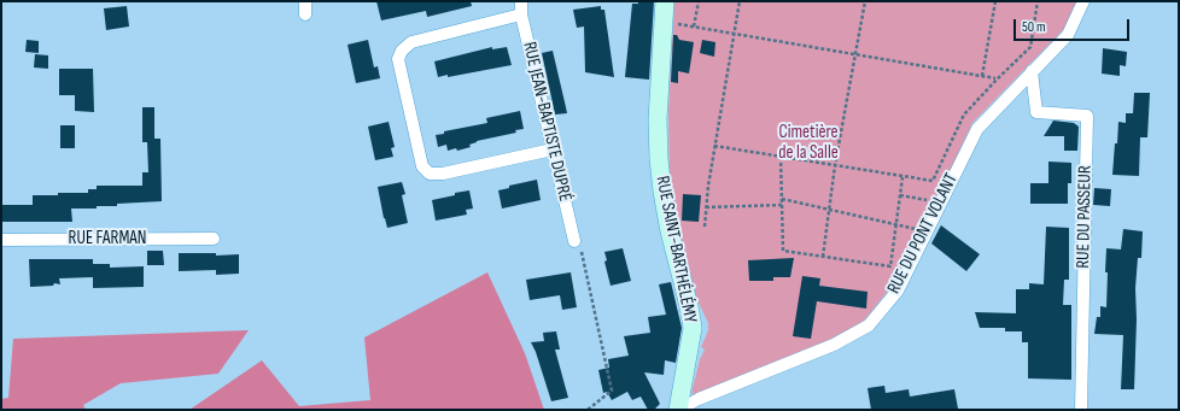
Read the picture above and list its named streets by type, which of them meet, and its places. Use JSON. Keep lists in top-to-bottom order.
{
  "streets": {
    "street": [
      "RUE JEAN-BAPTISTE DUPRÉ",
      "RUE DU PASSEUR",
      "RUE DU PONT VOLANT",
      "RUE FARMAN",
      "RUE SAINT-BARTHÉLÉMY"
    ]
  },
  "crossings": [
    ["RUE DU PASSEUR", "RUE DU PONT VOLANT"],
    ["RUE DU PONT VOLANT", "RUE SAINT-BARTHÉLÉMY"]
  ],
  "parks": ["Cimetière de la Salle"],
  "scale_bar": "50 m"
}
